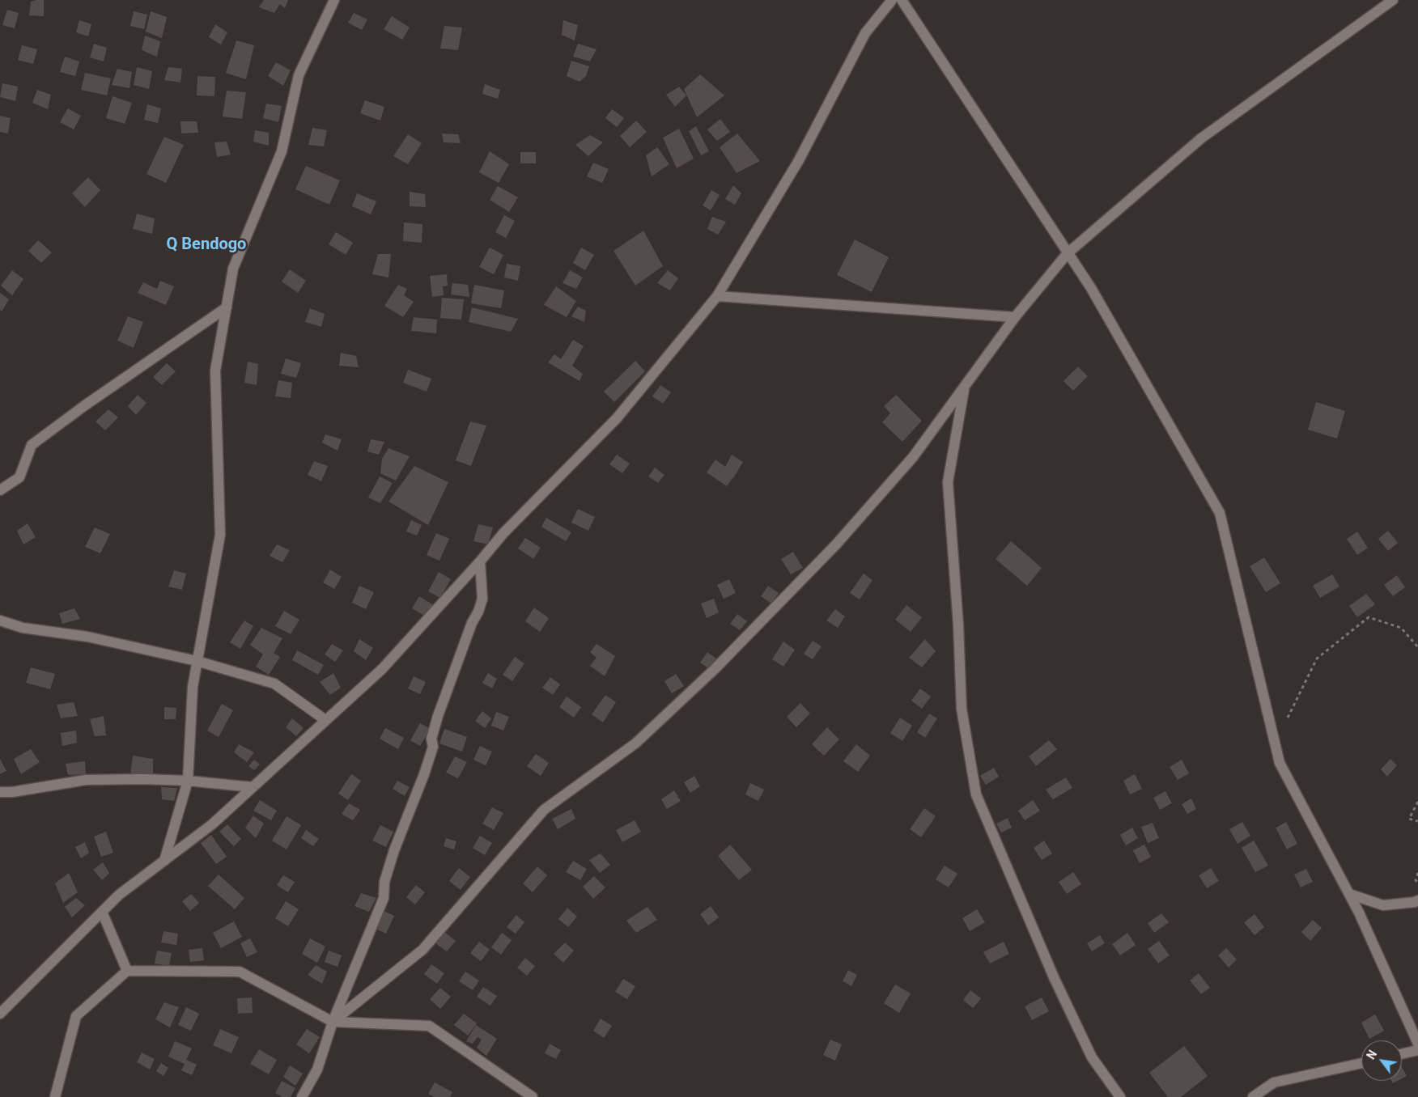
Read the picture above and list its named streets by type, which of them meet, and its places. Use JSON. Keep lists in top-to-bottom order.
{
  "districts": ["Q Bendogo"],
  "north": "top left"
}
